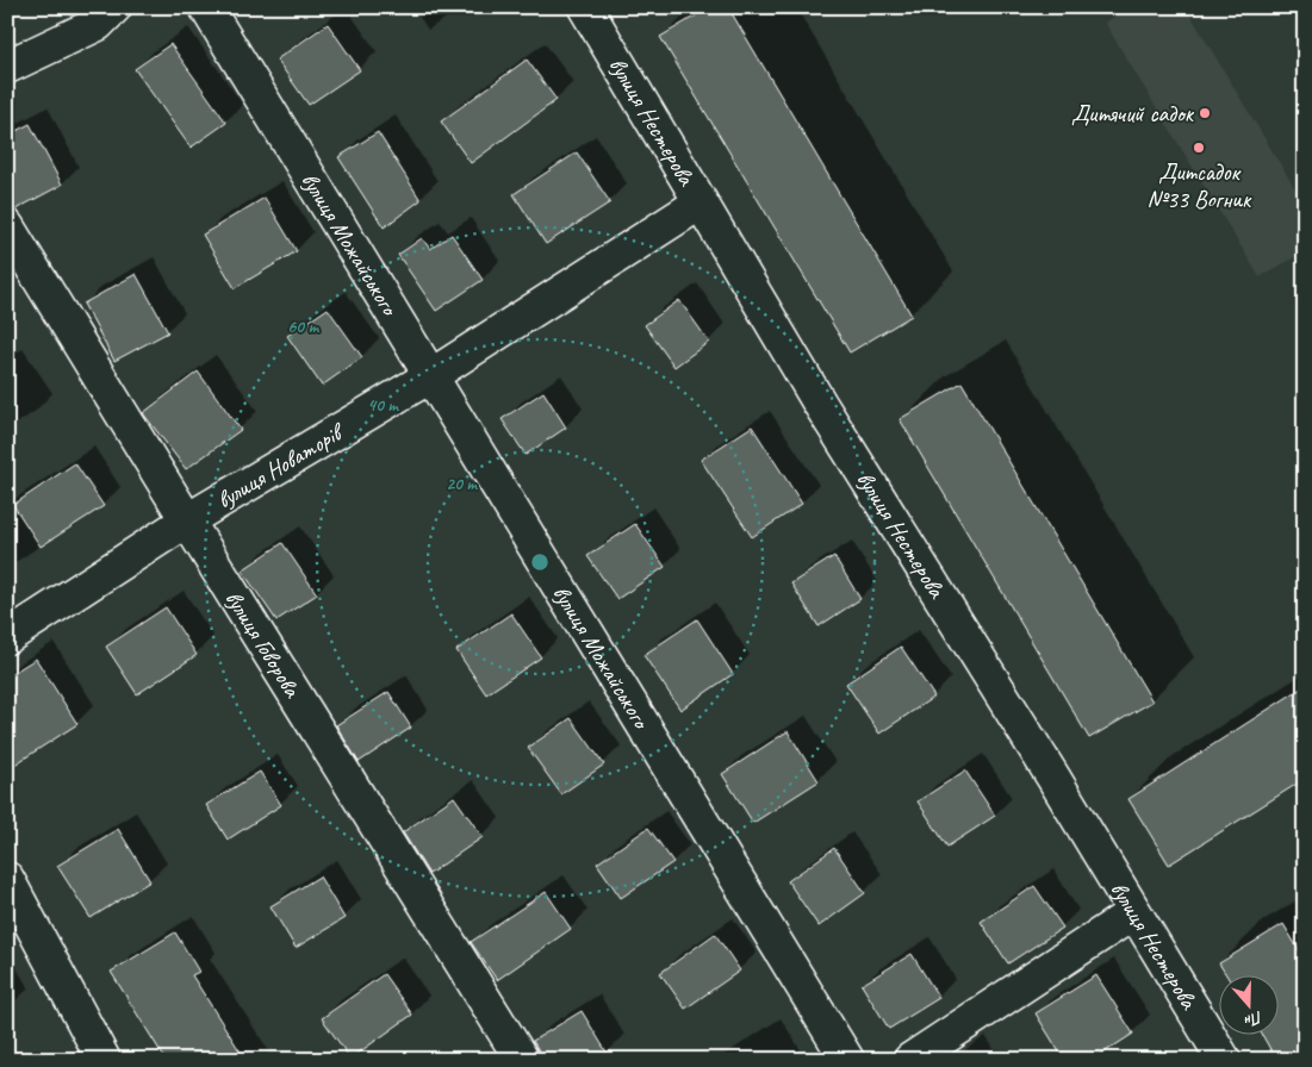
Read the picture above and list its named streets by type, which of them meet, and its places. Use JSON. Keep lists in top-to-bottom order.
{
  "streets": {
    "street": [
      "вулиця Нестерова",
      "вулиця Можайського",
      "вулиця Новаторів",
      "вулиця Говорова"
    ]
  },
  "crossings": [
    ["вулиця Нестерова", "вулиця Новаторів"],
    ["вулиця Можайського", "вулиця Новаторів"],
    ["вулиця Новаторів", "вулиця Говорова"]
  ],
  "places": ["Дитячий садок", "Дитсадок №33 Вогник"],
  "north": "bottom",
  "rings": ["60 m", "40 m", "20 m"]
}
